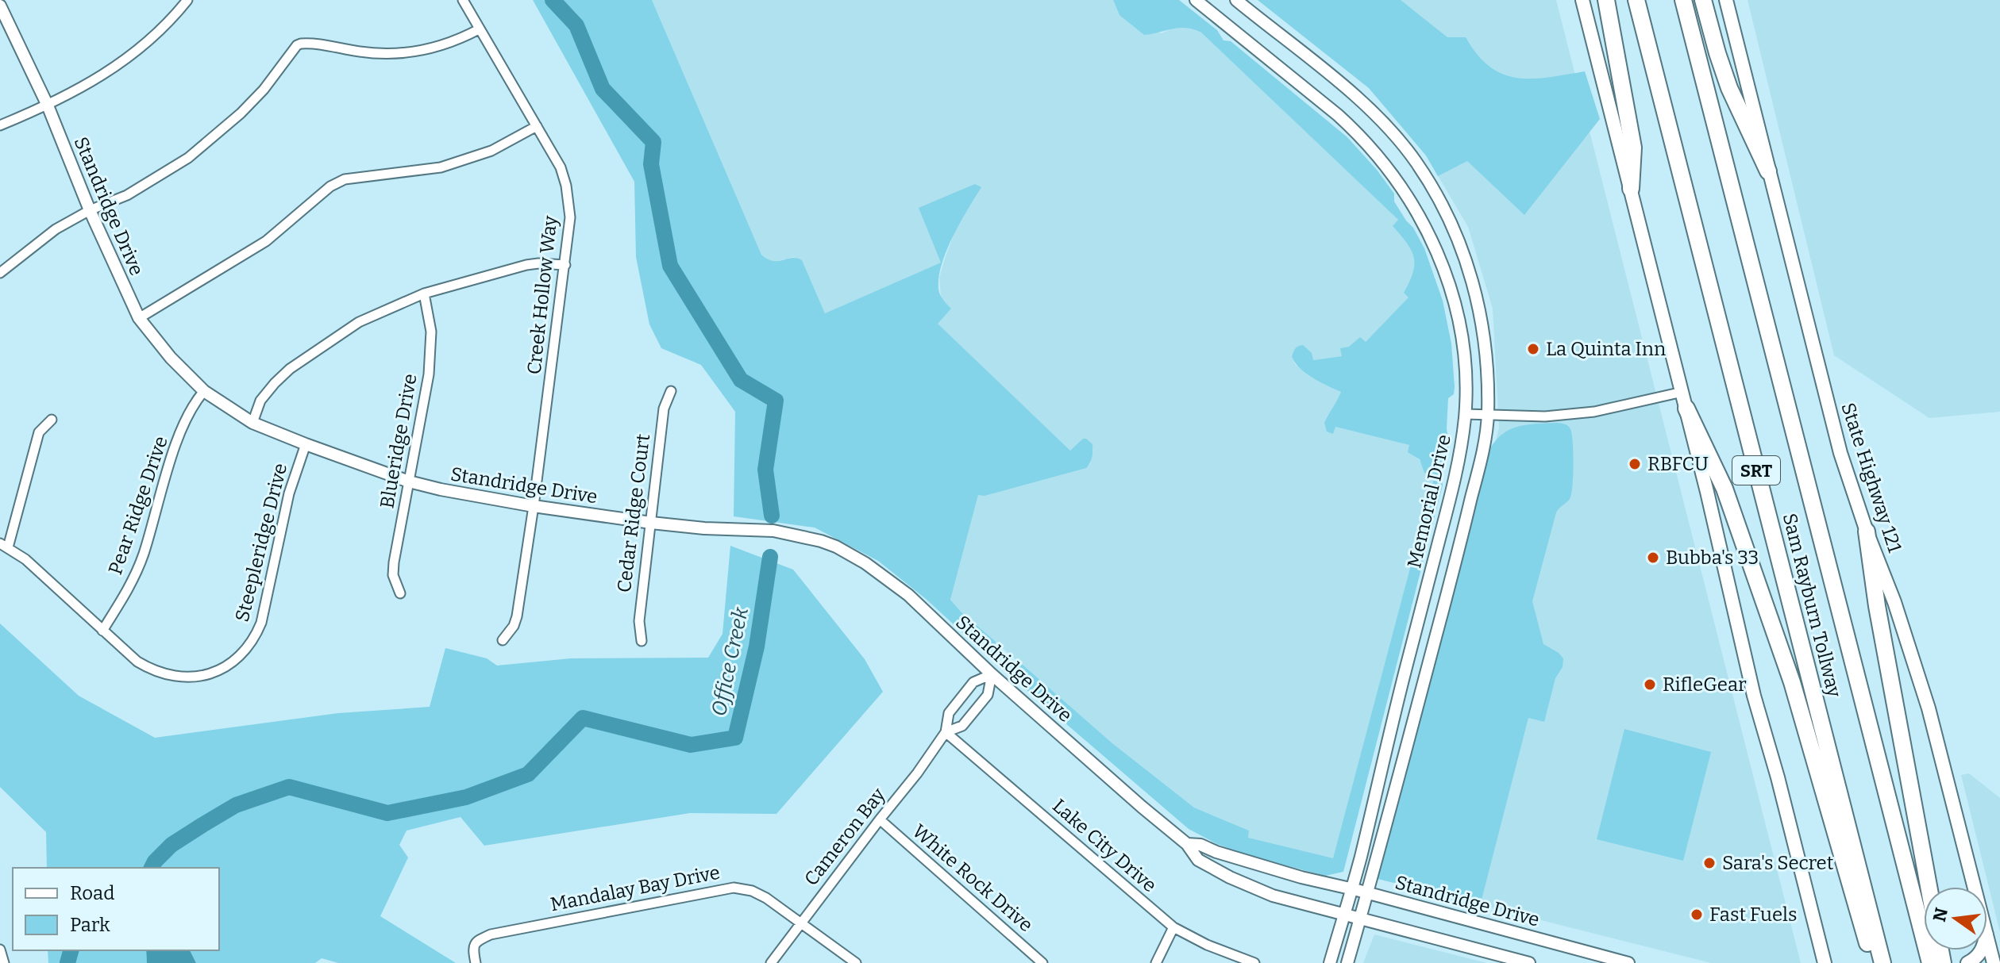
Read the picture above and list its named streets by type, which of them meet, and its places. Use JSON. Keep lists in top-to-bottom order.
{
  "streets": {
    "highway": ["SRT", "Sam Rayburn Tollway"],
    "main road": ["State Highway 121"],
    "street": [
      "Standridge Drive",
      "Creek Hollow Way",
      "Blueridge Drive",
      "Memorial Drive",
      "Pear Ridge Drive",
      "Cedar Ridge Court",
      "Steepleridge Drive",
      "Cameron Bay",
      "Lake City Drive",
      "White Rock Drive",
      "Mandalay Bay Drive"
    ]
  },
  "crossings": [
    ["Standridge Drive", "Creek Hollow Way"],
    ["Standridge Drive", "Blueridge Drive"],
    ["Standridge Drive", "Memorial Drive"],
    ["Standridge Drive", "Pear Ridge Drive"],
    ["Standridge Drive", "Cedar Ridge Court"],
    ["Standridge Drive", "Steepleridge Drive"],
    ["Standridge Drive", "Cameron Bay"],
    ["Pear Ridge Drive", "Steepleridge Drive"],
    ["Cameron Bay", "Lake City Drive"],
    ["Cameron Bay", "White Rock Drive"],
    ["Cameron Bay", "Mandalay Bay Drive"]
  ],
  "water": ["Office Creek"],
  "places": [
    "La Quinta Inn",
    "RBFCU",
    "Bubba's 33",
    "RifleGear",
    "Sara's Secret",
    "Fast Fuels"
  ],
  "legend": ["Road", "Park"],
  "north": "left"
}
